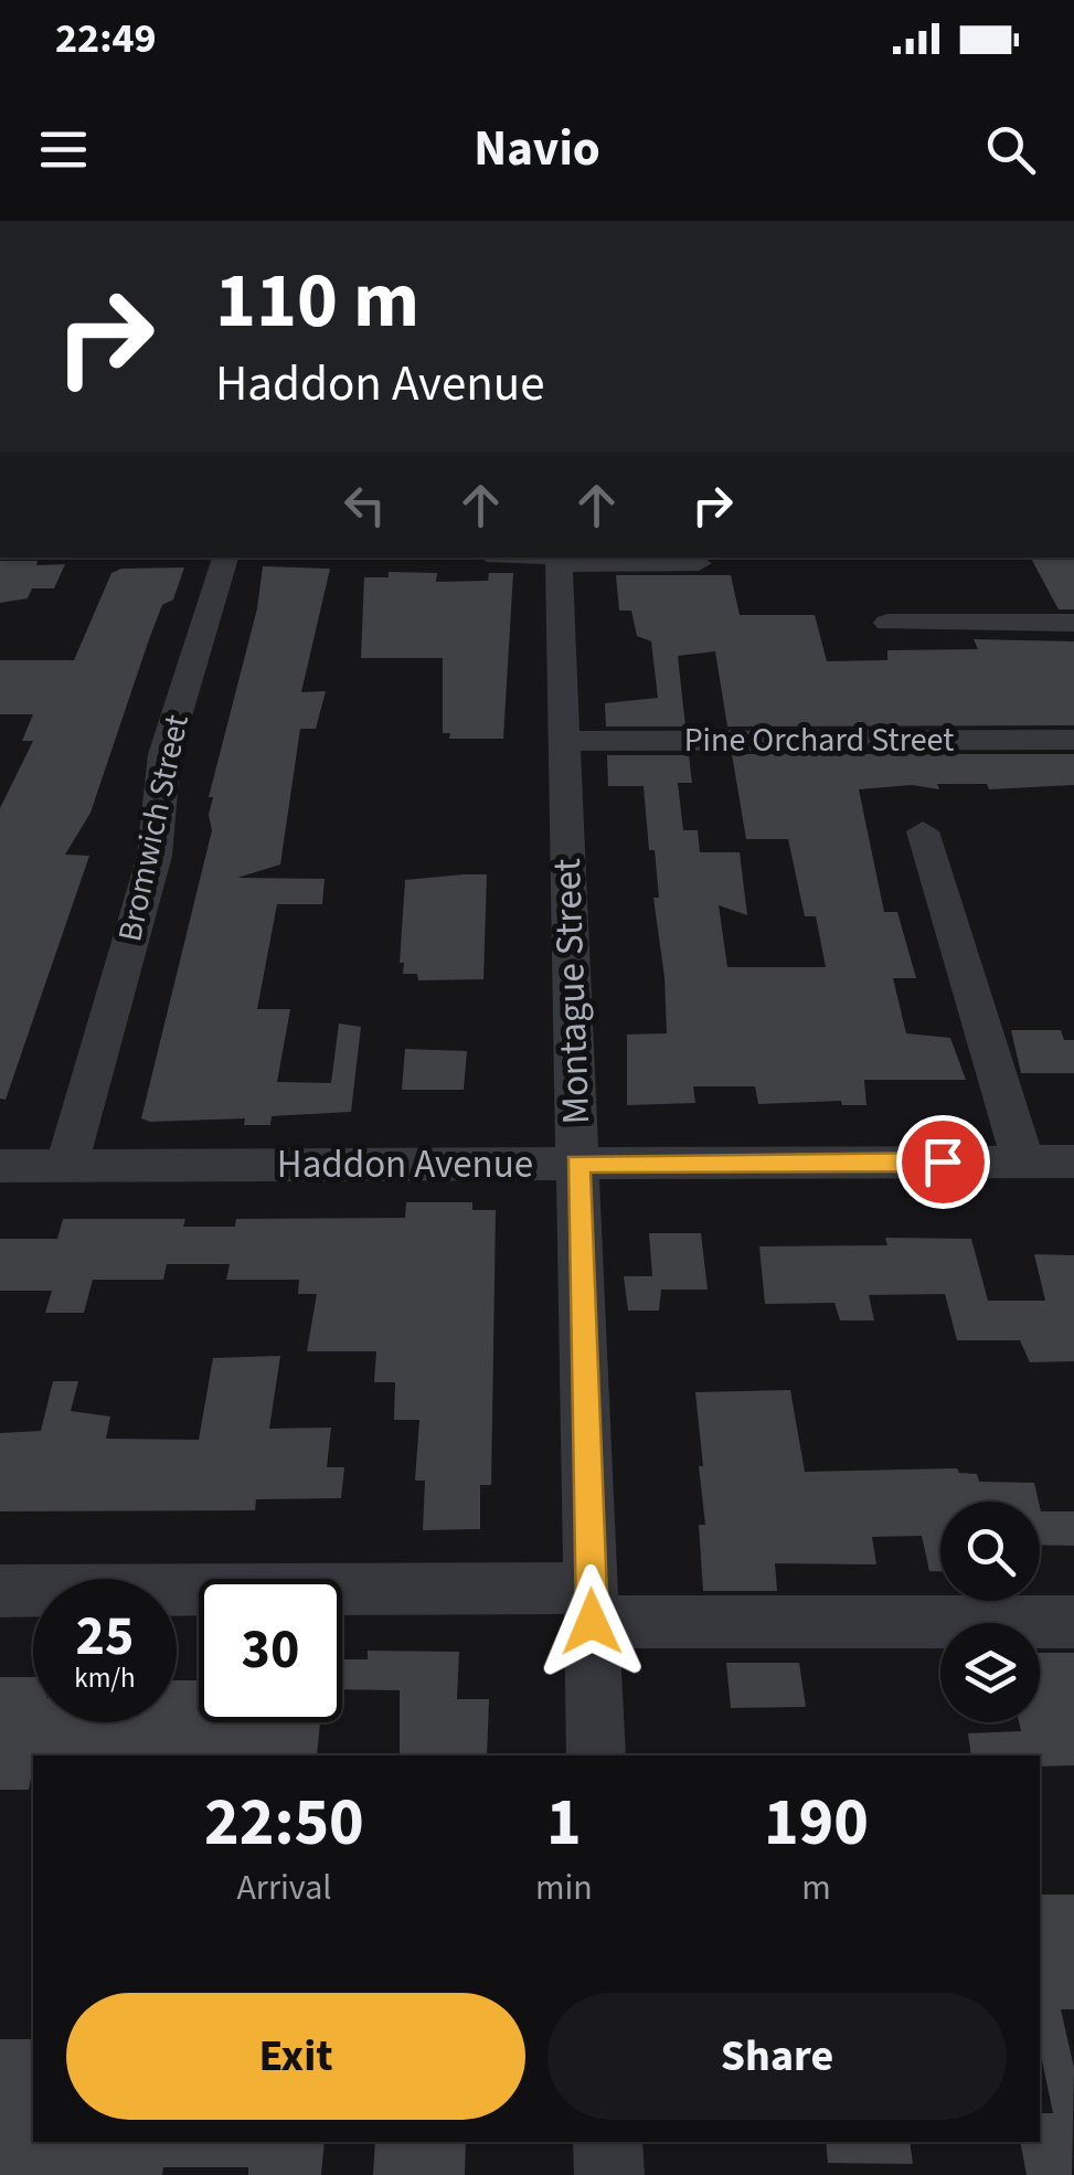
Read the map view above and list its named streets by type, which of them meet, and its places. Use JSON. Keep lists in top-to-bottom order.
{
  "streets": {
    "street": [
      "Pine Orchard Street",
      "Bromwich Street",
      "Montague Street",
      "Haddon Avenue"
    ]
  },
  "crossings": [
    ["Pine Orchard Street", "Montague Street"],
    ["Bromwich Street", "Haddon Avenue"],
    ["Montague Street", "Haddon Avenue"]
  ],
  "page": {
    "status": "22:49",
    "header": "Navio",
    "turn": ["110 m", "Haddon Avenue"],
    "speed": "25 km/h",
    "limit": "30",
    "eta": [
      "22:50",
      "Arrival",
      "1",
      "min",
      "190",
      "m"
    ],
    "buttons": ["Exit", "Share"]
  }
}
